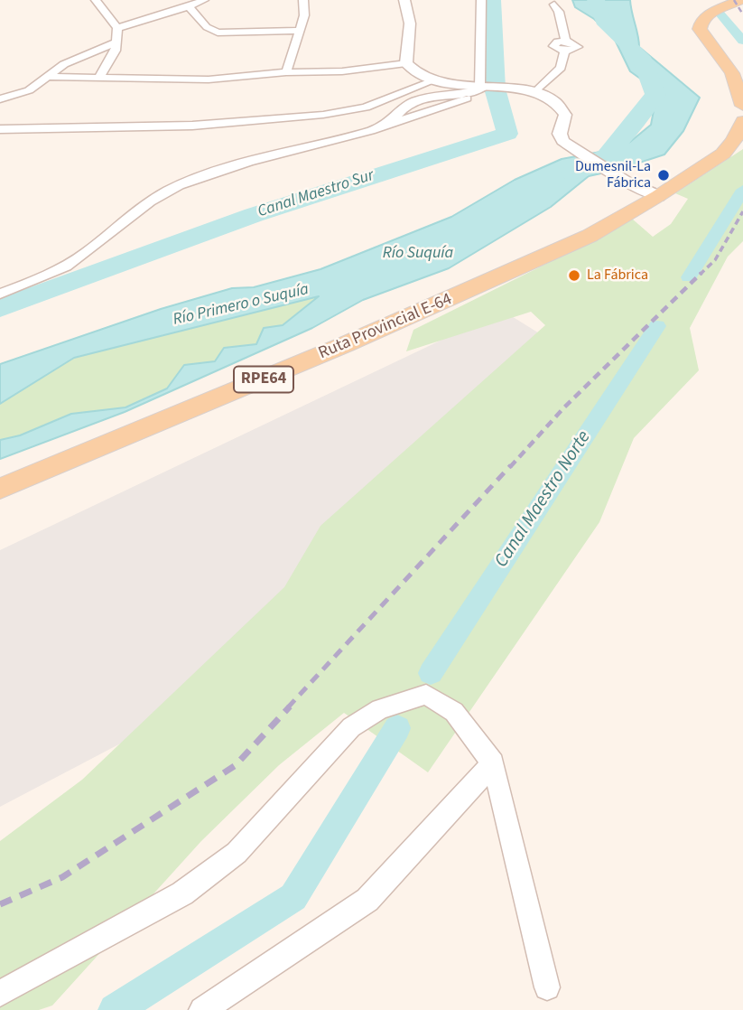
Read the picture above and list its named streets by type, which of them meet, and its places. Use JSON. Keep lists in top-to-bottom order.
{
  "streets": {
    "main road": ["Ruta Provincial E-64", "RPE64"]
  },
  "water": [
    "Canal Maestro Sur",
    "Río Suquía",
    "Río Primero o Suquía",
    "Canal Maestro Norte"
  ],
  "places": ["Dumesnil-La Fábrica", "La Fábrica"]
}
